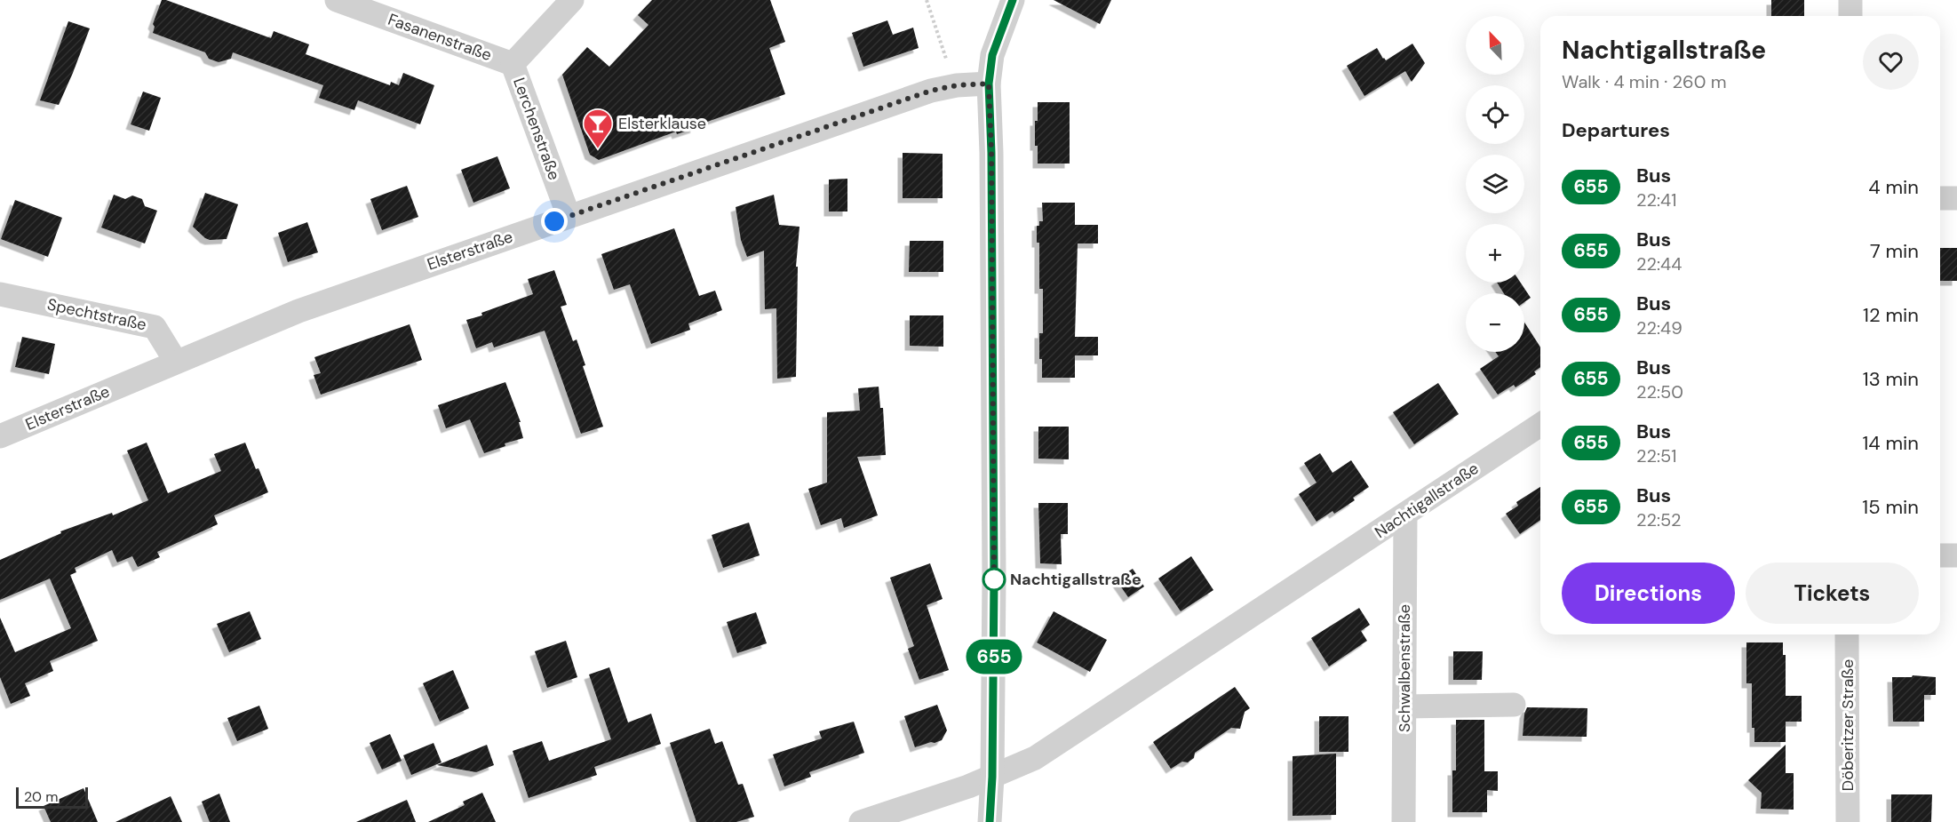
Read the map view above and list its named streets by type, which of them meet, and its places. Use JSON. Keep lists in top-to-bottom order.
{
  "streets": {
    "street": [
      "Fasanenstraße",
      "Lerchenstraße",
      "Elsterstraße",
      "Spechtstraße",
      "Nachtigallstraße",
      "Schwalbenstraße",
      "Döberitzer Straße"
    ]
  },
  "crossings": [
    ["Fasanenstraße", "Lerchenstraße"],
    ["Lerchenstraße", "Elsterstraße"],
    ["Elsterstraße", "Spechtstraße"],
    ["Nachtigallstraße", "Schwalbenstraße"]
  ],
  "places": {
    "bar": ["Elsterklause"],
    "other": ["Nachtigallstraße"]
  },
  "lines": ["bus line 655"],
  "scale_bar": "20 m",
  "north": "top left",
  "page": {
    "on_map": "655",
    "map_buttons": ["+", "−"],
    "heading": [
      ["Nachtigallstraße", "Walk · 4 min · 260 m"],
      "Departures"
    ],
    "list": [
      {
        "mark": "655",
        "name": "Bus",
        "note": "22:41",
        "value": "4 min"
      },
      {
        "mark": "655",
        "name": "Bus",
        "note": "22:44",
        "value": "7 min"
      },
      {
        "mark": "655",
        "name": "Bus",
        "note": "22:49",
        "value": "12 min"
      },
      {
        "mark": "655",
        "name": "Bus",
        "note": "22:50",
        "value": "13 min"
      },
      {
        "mark": "655",
        "name": "Bus",
        "note": "22:51",
        "value": "14 min"
      },
      {
        "mark": "655",
        "name": "Bus",
        "note": "22:52",
        "value": "15 min"
      }
    ],
    "buttons": ["Directions", "Tickets"],
    "scale": "20 m"
  }
}
